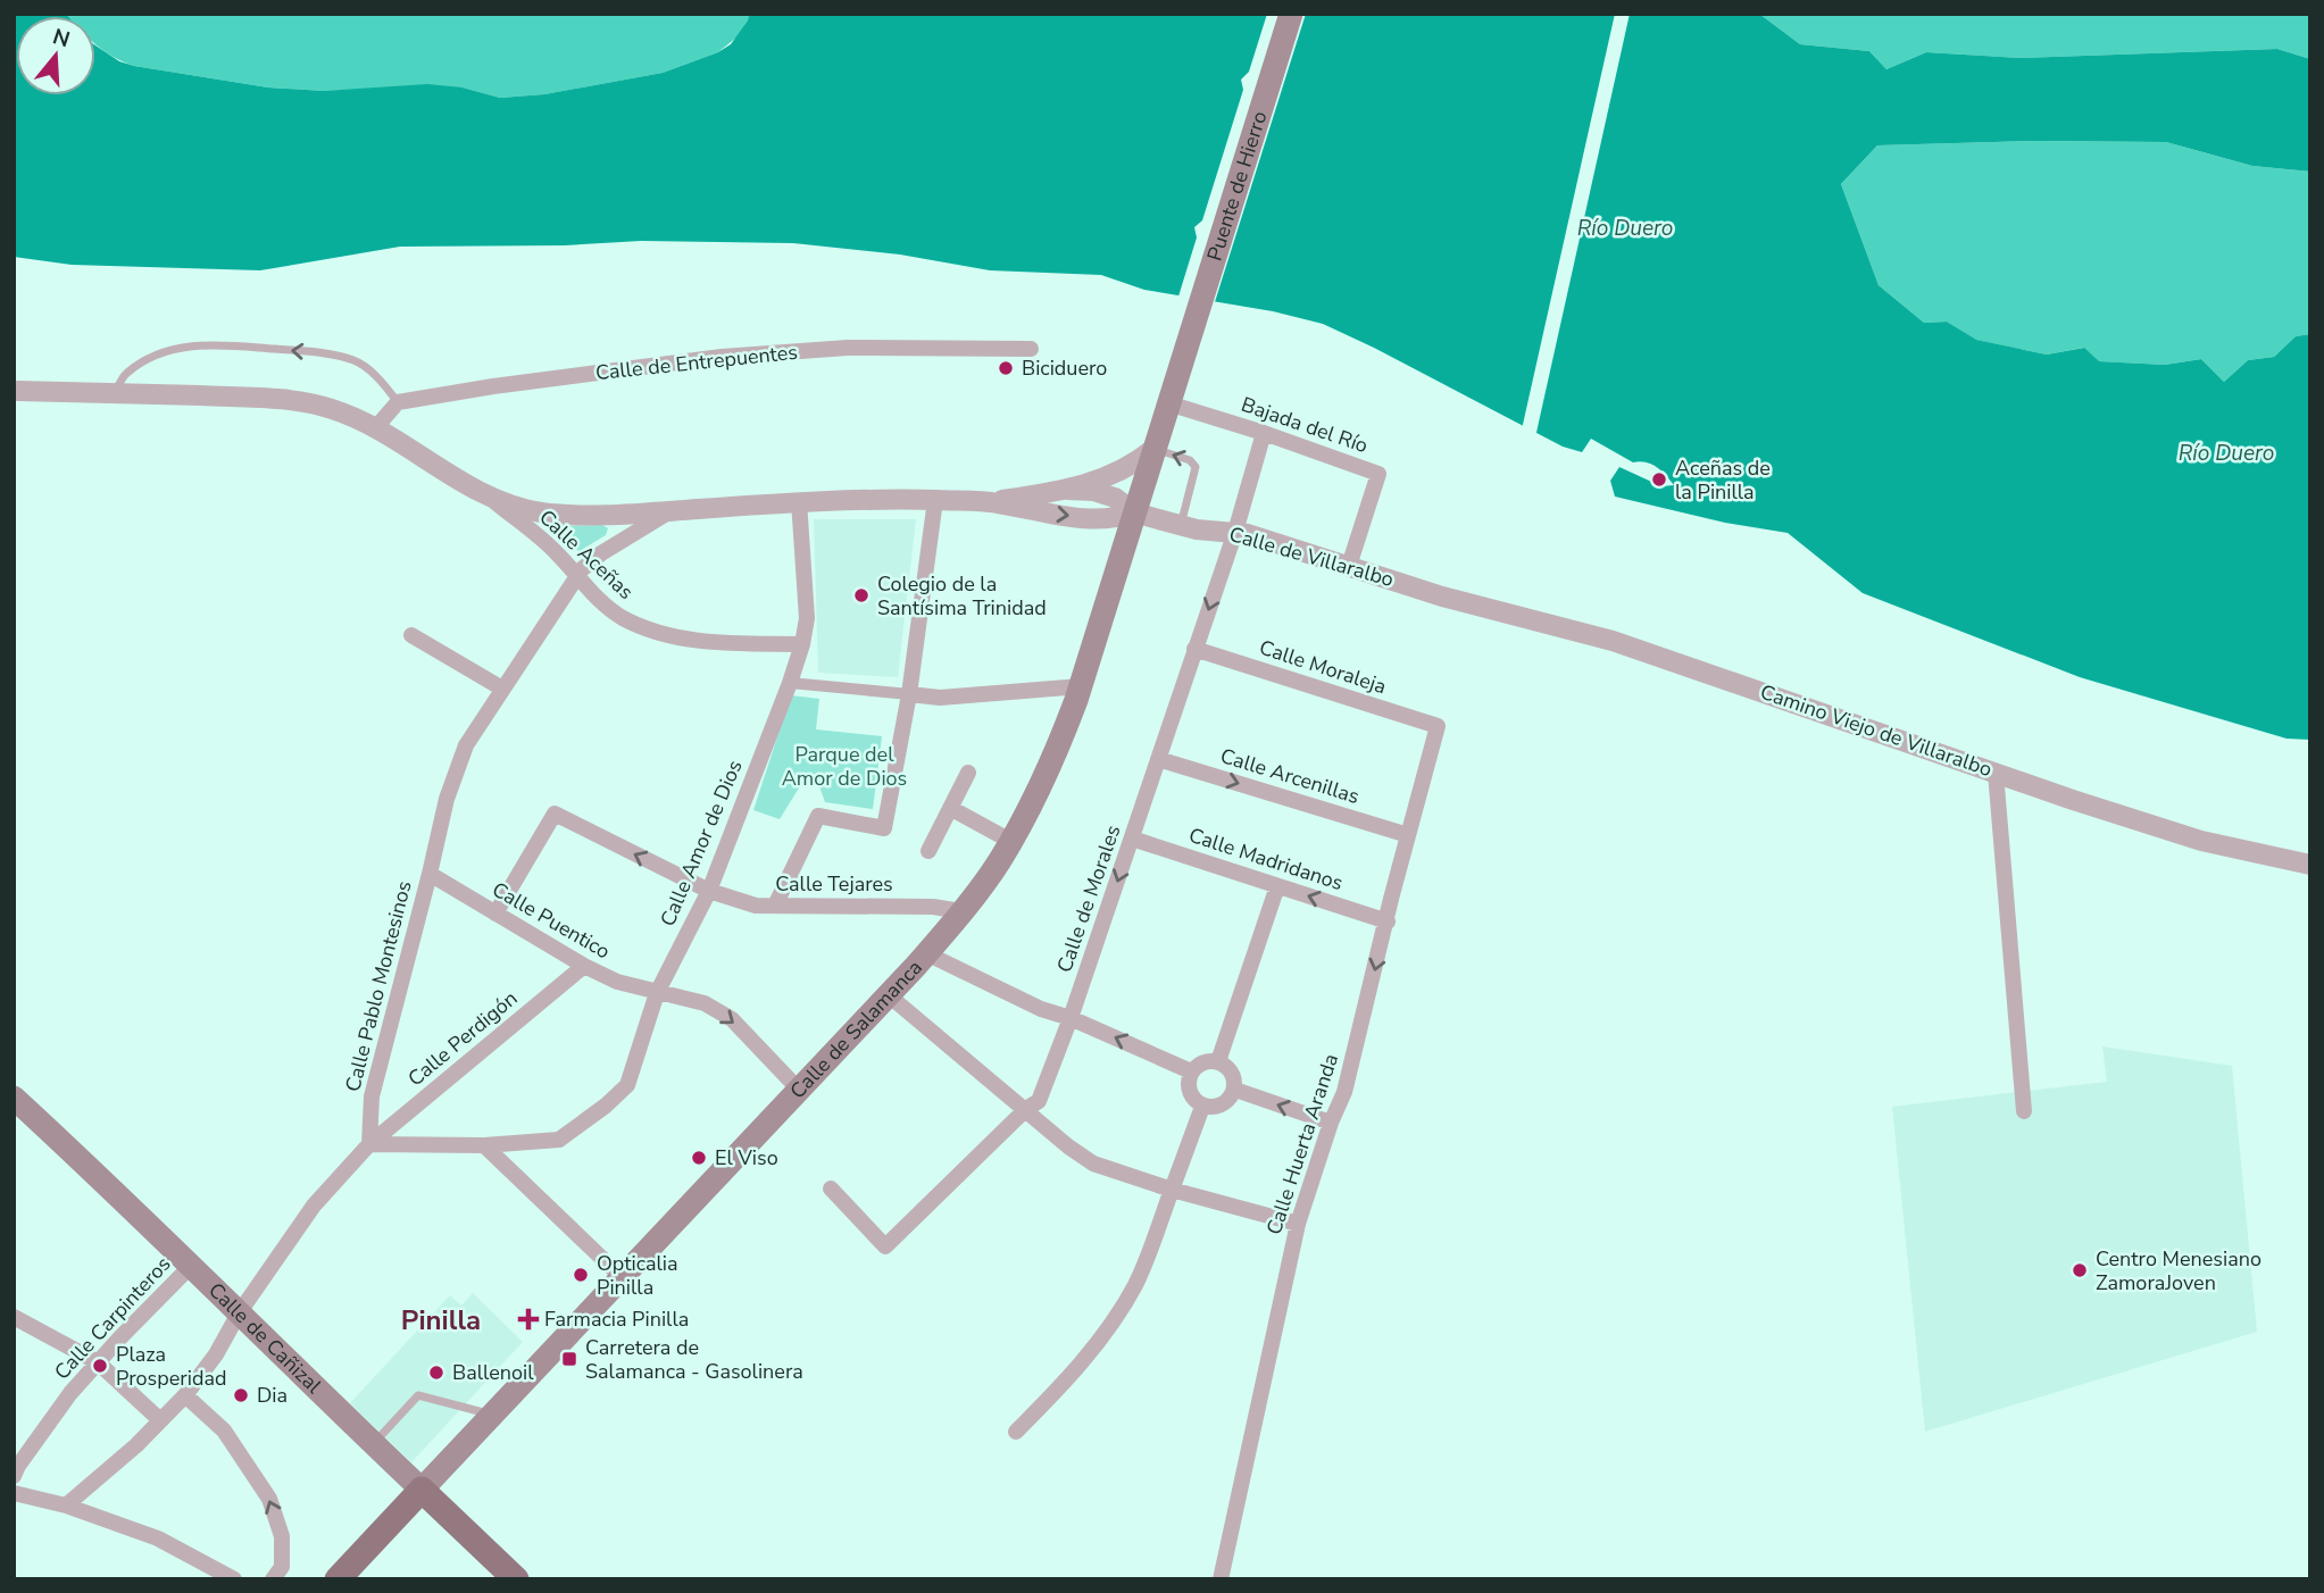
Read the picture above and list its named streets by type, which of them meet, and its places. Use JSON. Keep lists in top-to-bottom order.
{
  "streets": {
    "main road": ["Puente de Hierro", "Calle de Salamanca", "Calle de Cañizal"],
    "street": [
      "Calle de Entrepuentes",
      "Bajada del Río",
      "Calle Aceñas",
      "Calle de Villaralbo",
      "Calle Moraleja",
      "Camino Viejo de Villaralbo",
      "Calle Arcenillas",
      "Calle Amor de Dios",
      "Calle Madridanos",
      "Calle Tejares",
      "Calle de Morales",
      "Calle Puentico",
      "Calle Pablo Montesinos",
      "Calle Perdigón",
      "Calle Huerta Aranda",
      "Calle Carpinteros"
    ]
  },
  "crossings": [
    ["Puente de Hierro", "Calle de Salamanca"],
    ["Bajada del Río", "Calle de Villaralbo"],
    ["Bajada del Río", "Calle de Morales"],
    ["Bajada del Río", "Calle de Salamanca"],
    ["Calle Aceñas", "Calle Amor de Dios"],
    ["Calle Aceñas", "Calle Pablo Montesinos"],
    ["Calle de Villaralbo", "Camino Viejo de Villaralbo"],
    ["Calle de Villaralbo", "Calle de Morales"],
    ["Calle de Villaralbo", "Calle de Salamanca"],
    ["Calle Moraleja", "Calle de Morales"],
    ["Calle Moraleja", "Calle Huerta Aranda"],
    ["Calle Arcenillas", "Calle de Morales"],
    ["Calle Arcenillas", "Calle Huerta Aranda"],
    ["Calle Amor de Dios", "Calle Tejares"],
    ["Calle Amor de Dios", "Calle Puentico"],
    ["Calle Amor de Dios", "Calle Pablo Montesinos"],
    ["Calle Amor de Dios", "Calle Perdigón"],
    ["Calle Madridanos", "Calle de Morales"],
    ["Calle Madridanos", "Calle Huerta Aranda"],
    ["Calle Tejares", "Calle Puentico"],
    ["Calle Tejares", "Calle de Salamanca"],
    ["Calle Puentico", "Calle Pablo Montesinos"],
    ["Calle Puentico", "Calle de Salamanca"],
    ["Calle Puentico", "Calle Perdigón"],
    ["Calle Pablo Montesinos", "Calle Perdigón"],
    ["Calle de Salamanca", "Calle de Cañizal"],
    ["Calle Carpinteros", "Calle de Cañizal"]
  ],
  "one_way": ["Calle Arcenillas", "Calle Madridanos", "Calle Puentico"],
  "districts": ["Pinilla"],
  "water": ["Río Duero"],
  "parks": ["Parque del Amor de Dios"],
  "places": {
    "other": [
      "Biciduero",
      "Aceñas de la Pinilla",
      "Colegio de la Santísima Trinidad",
      "El Viso",
      "Centro Menesiano ZamoraJoven",
      "Opticalia Pinilla",
      "Plaza Prosperidad",
      "Ballenoil",
      "Dia"
    ],
    "health": ["Farmacia Pinilla"],
    "transit": ["Carretera de Salamanca - Gasolinera"]
  },
  "north": "top"
}
